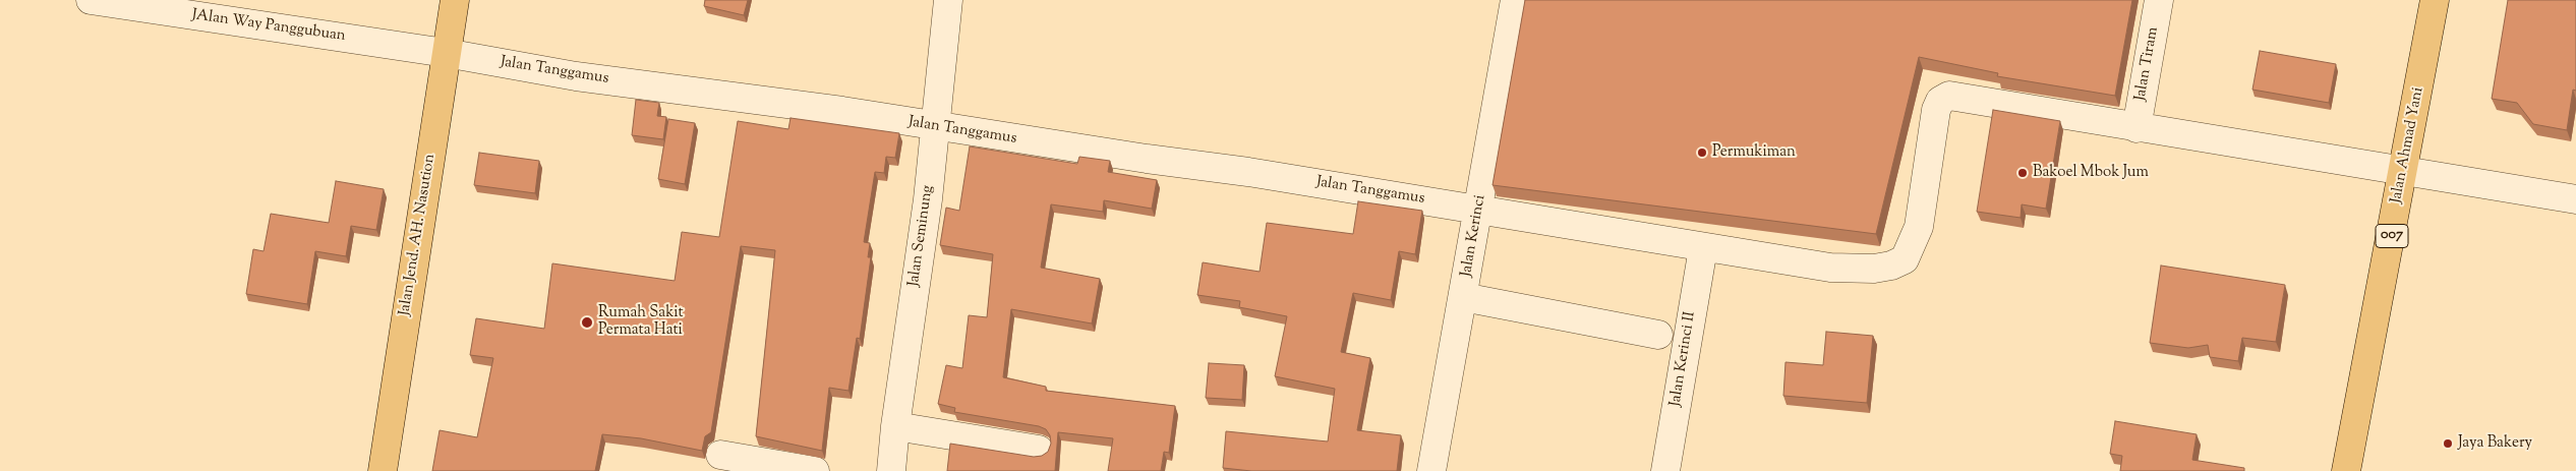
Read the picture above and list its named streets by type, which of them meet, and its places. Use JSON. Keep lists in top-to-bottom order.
{
  "streets": {
    "main road": ["Jalan Ahmad Yani", "Jalan Jend. AH. Nasution", "007"],
    "street": [
      "JAlan Way Panggubuan",
      "Jalan Tiram",
      "Jalan Tanggamus",
      "Jalan Seminung",
      "Jalan Kerinci",
      "Jalan Kerinci II"
    ]
  },
  "crossings": [
    ["JAlan Way Panggubuan", "Jalan Tanggamus"],
    ["JAlan Way Panggubuan", "Jalan Jend. AH. Nasution"],
    ["Jalan Tiram", "Jalan Tanggamus"],
    ["Jalan Tanggamus", "Jalan Jend. AH. Nasution"],
    ["Jalan Tanggamus", "Jalan Seminung"],
    ["Jalan Tanggamus", "Jalan Kerinci"],
    ["Jalan Tanggamus", "Jalan Kerinci II"]
  ],
  "places": [
    "Permukiman",
    "Bakoel Mbok Jum",
    "Rumah Sakit Permata Hati",
    "Jaya Bakery"
  ]
}
